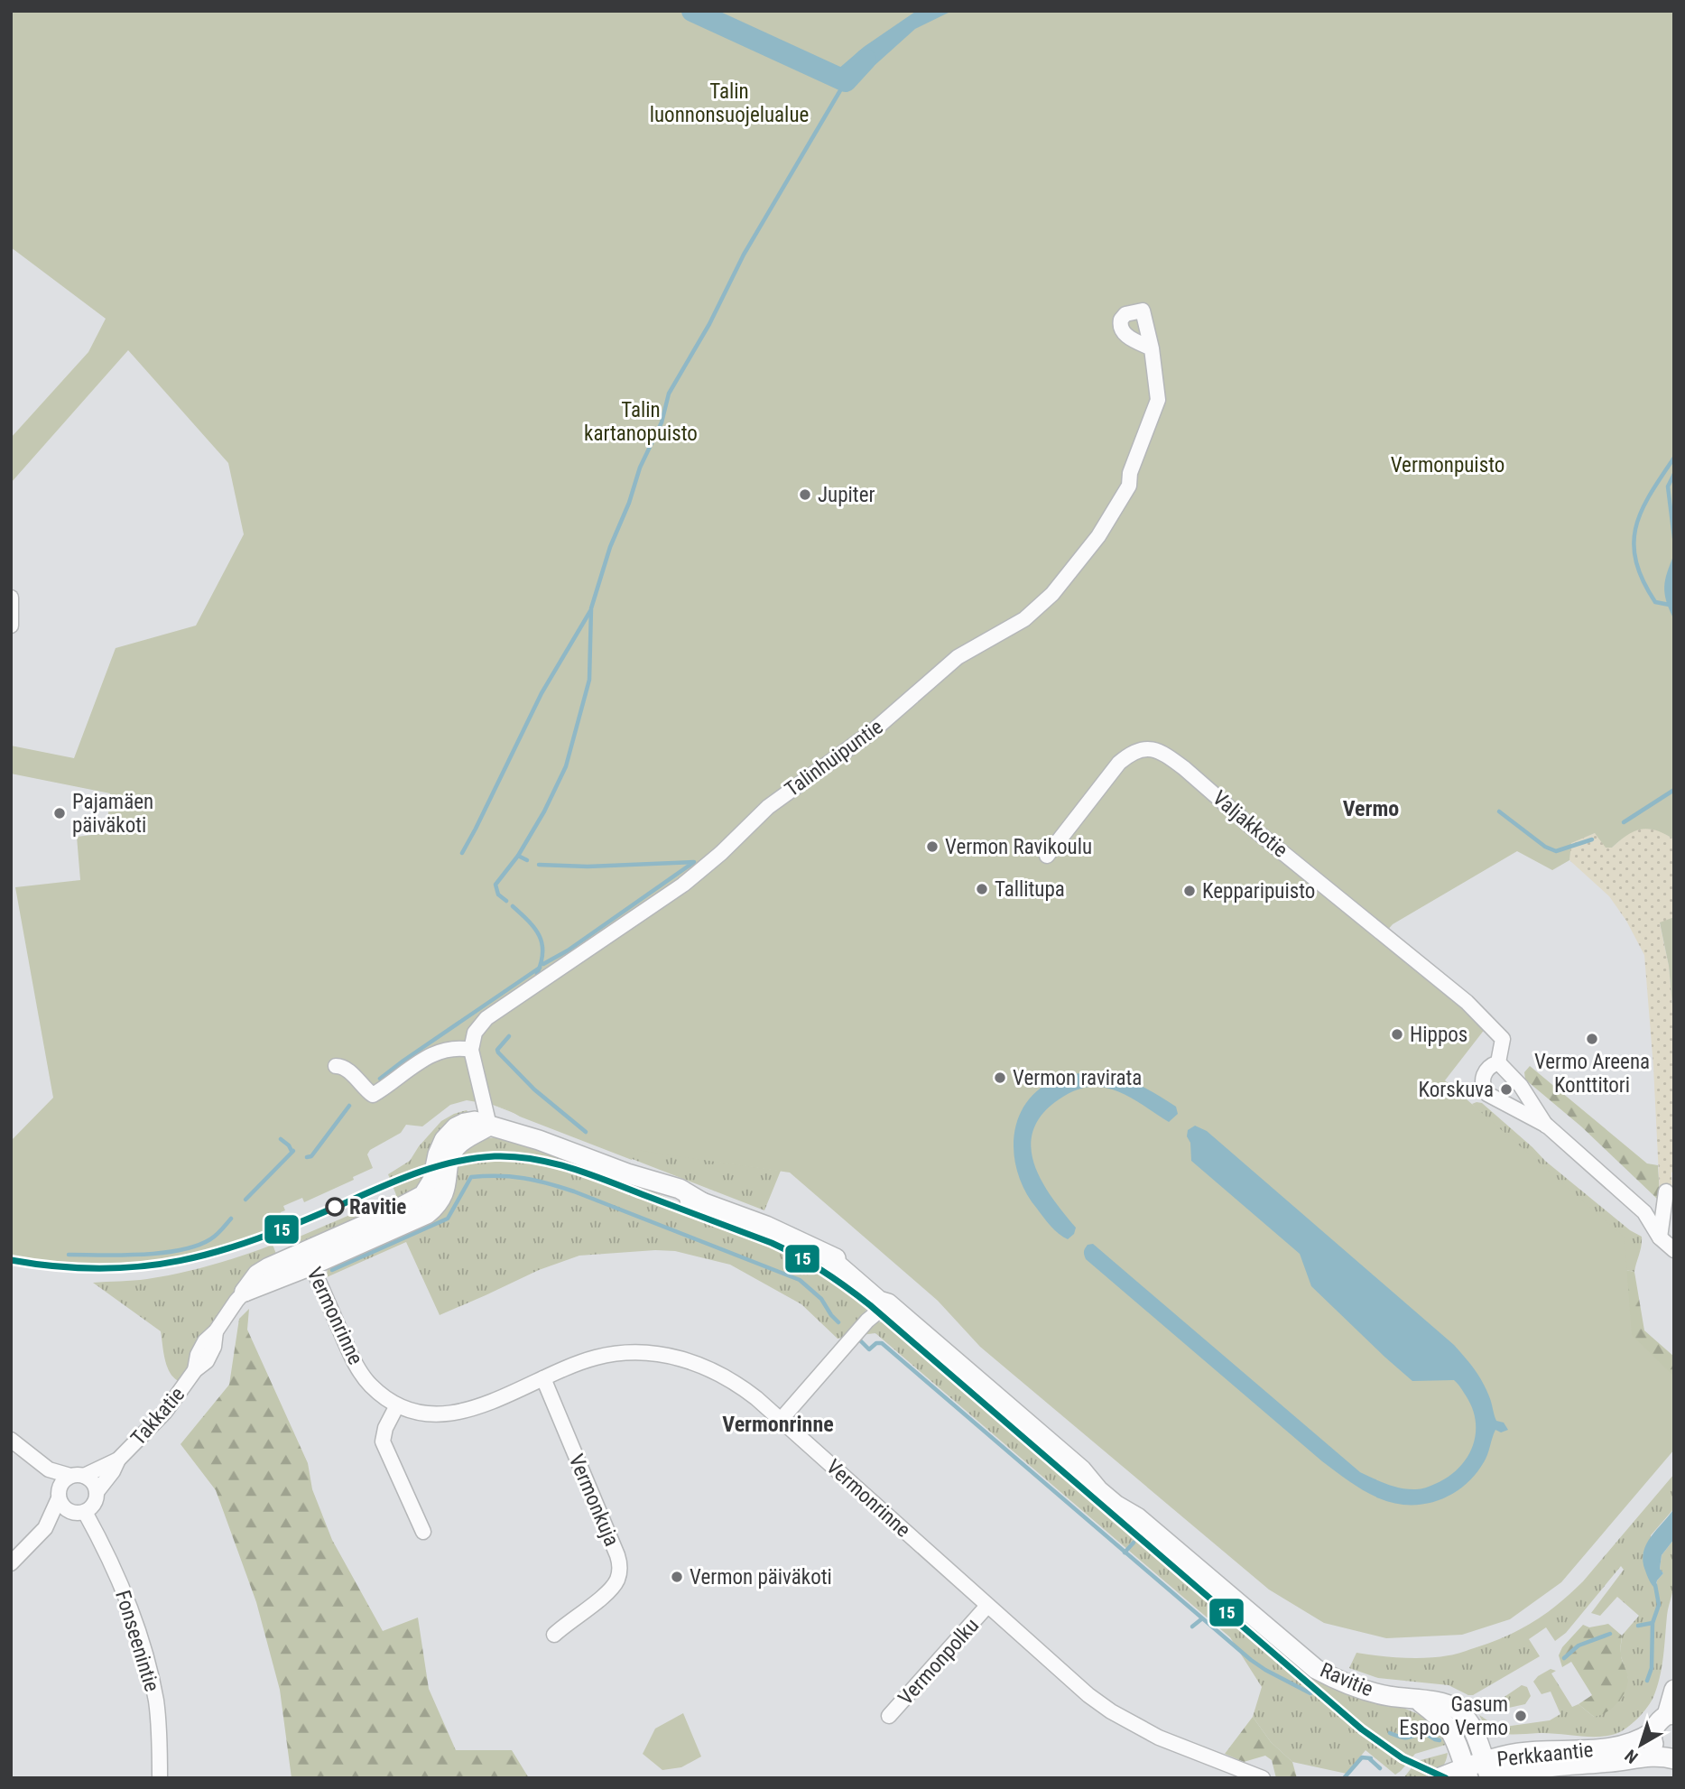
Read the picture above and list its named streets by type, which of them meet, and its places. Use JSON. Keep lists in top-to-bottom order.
{
  "streets": {
    "street": [
      "Talinhuipuntie",
      "Valjakkotie",
      "Vermonrinne",
      "Takkatie",
      "Vermonkuja",
      "Fonseenintie",
      "Vermonpolku",
      "Ravitie",
      "Perkkaantie"
    ]
  },
  "crossings": [
    ["Vermonrinne", "Vermonkuja"],
    ["Vermonrinne", "Vermonpolku"],
    ["Vermonrinne", "Ravitie"],
    ["Takkatie", "Fonseenintie"],
    ["Takkatie", "Ravitie"],
    ["Ravitie", "Perkkaantie"]
  ],
  "districts": ["Vermo", "Vermonrinne"],
  "parks": ["Talin luonnonsuojelualue", "Talin kartanopuisto", "Vermonpuisto"],
  "places": [
    "Jupiter",
    "Pajamäen päiväkoti",
    "Vermon Ravikoulu",
    "Tallitupa",
    "Kepparipuisto",
    "Hippos",
    "Vermo Areena Konttitori",
    "Vermon ravirata",
    "Korskuva",
    "Ravitie",
    "Vermon päiväkoti",
    "Gasum Espoo Vermo"
  ],
  "lines": ["transit line 15"],
  "north": "bottom left"
}
